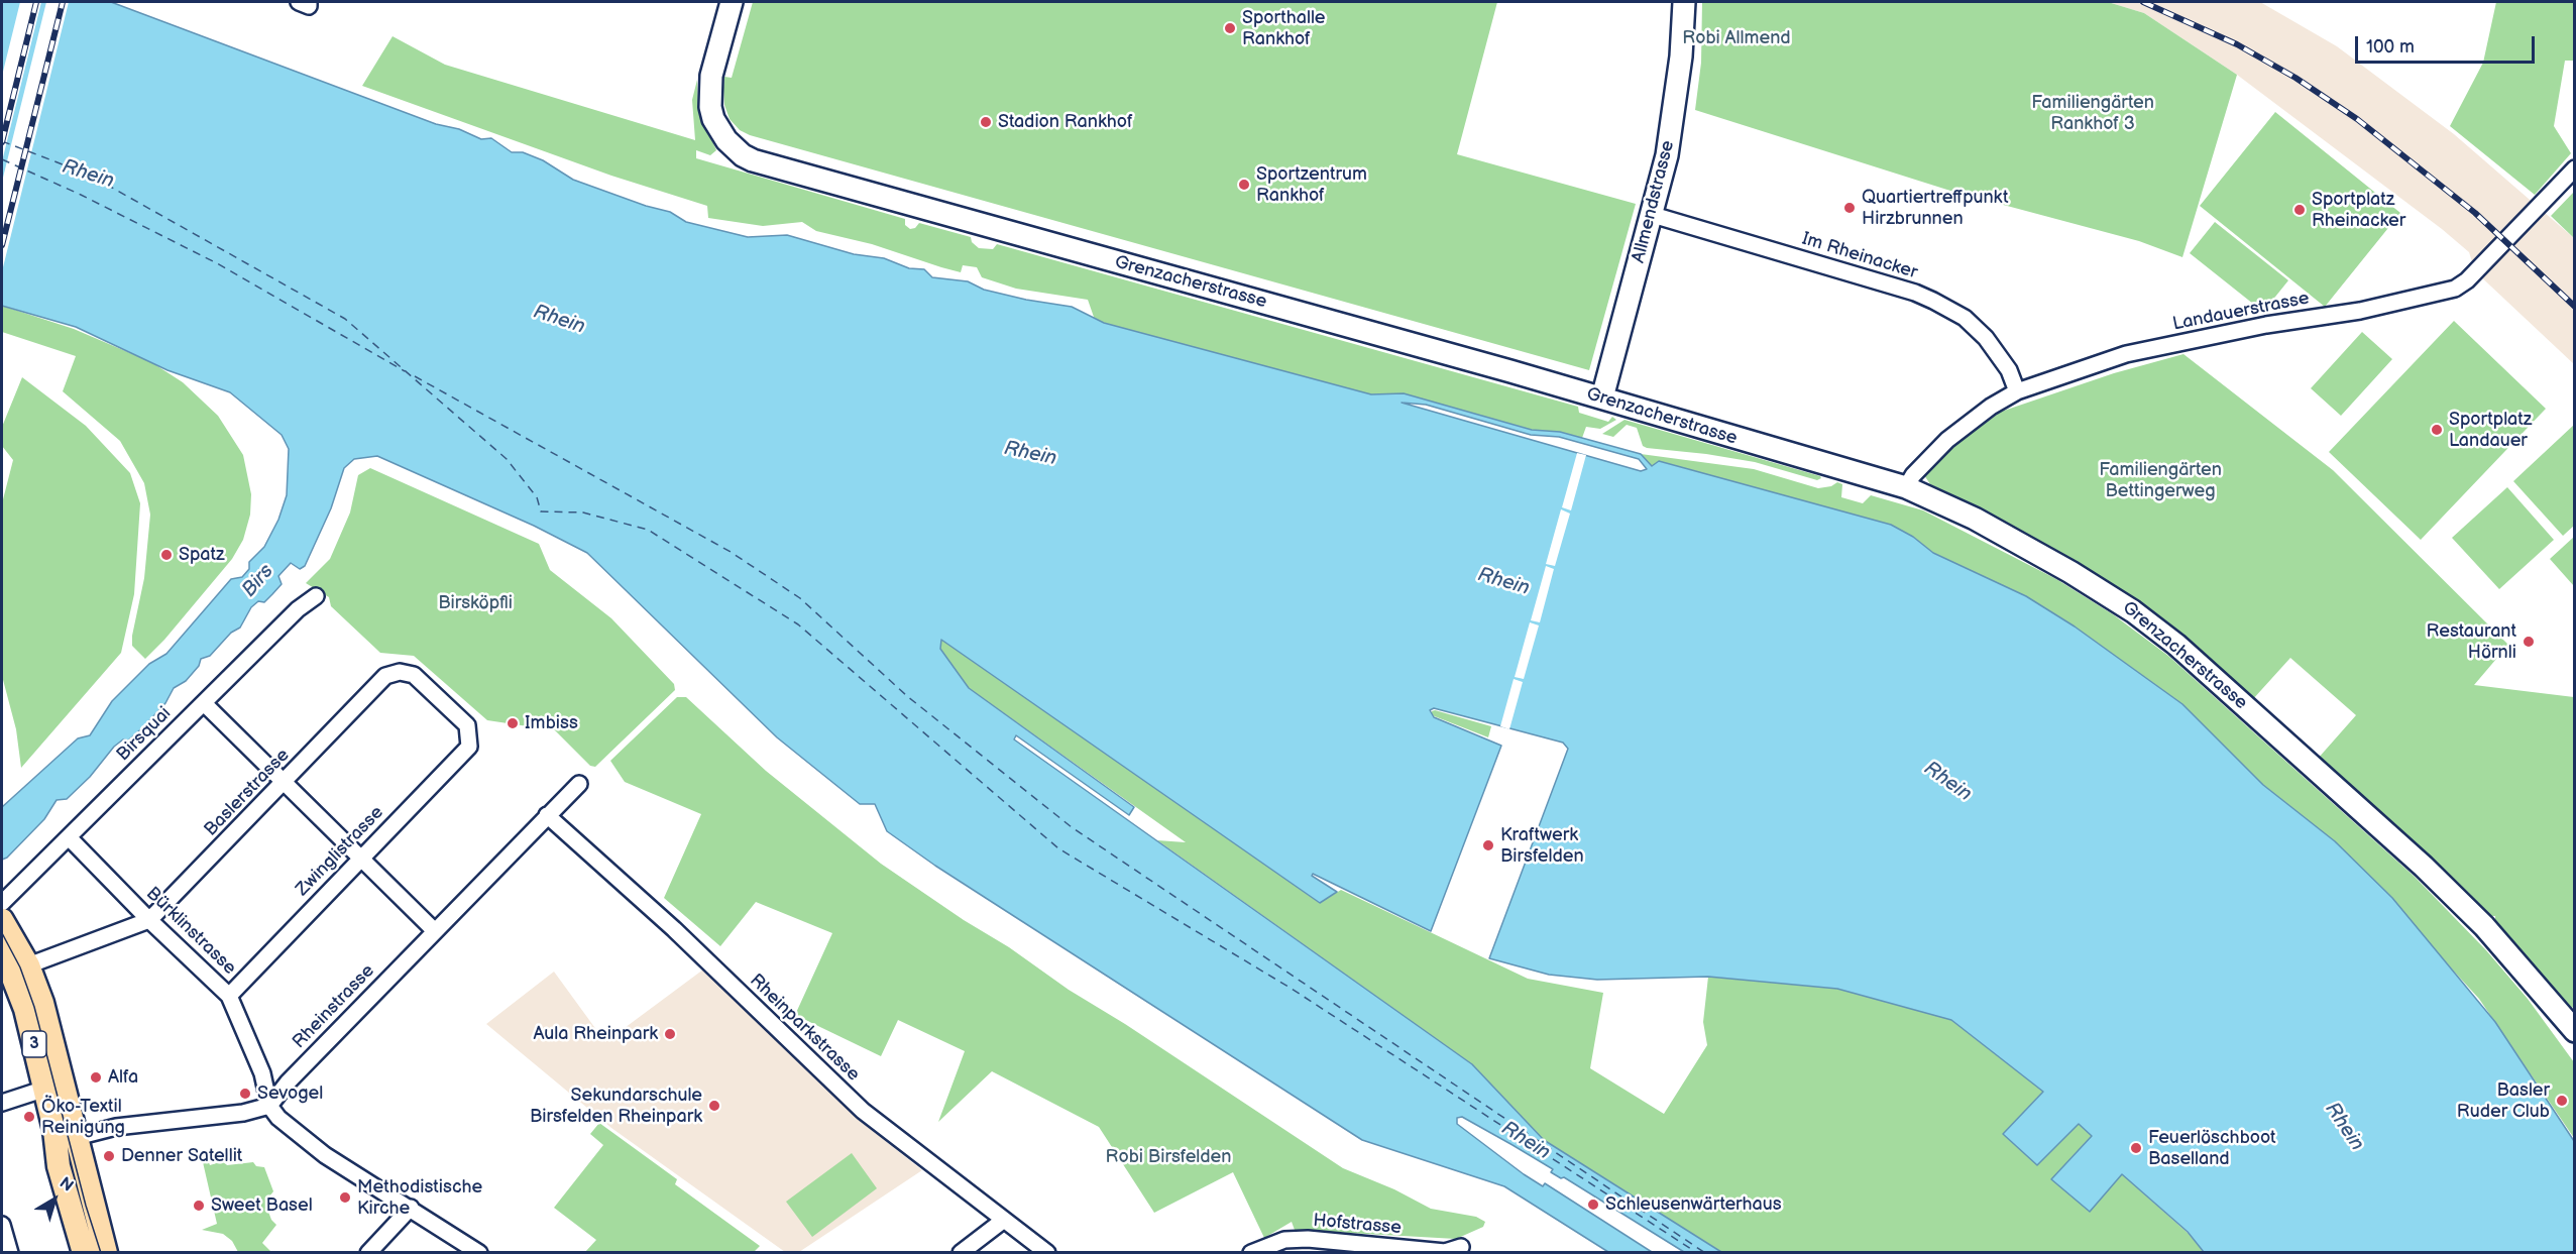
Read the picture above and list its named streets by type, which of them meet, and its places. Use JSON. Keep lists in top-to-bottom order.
{
  "streets": {
    "main road": ["Allmendstrasse", "Grenzacherstrasse", "3"],
    "street": [
      "Im Rheinacker",
      "Landauerstrasse",
      "Birsquai",
      "Baslerstrasse",
      "Zwinglistrasse",
      "Bürklinstrasse",
      "Rheinstrasse",
      "Rheinparkstrasse",
      "Hofstrasse"
    ]
  },
  "crossings": [
    ["Allmendstrasse", "Im Rheinacker"],
    ["Allmendstrasse", "Grenzacherstrasse"],
    ["Im Rheinacker", "Landauerstrasse"],
    ["Grenzacherstrasse", "Landauerstrasse"],
    ["Birsquai", "Bürklinstrasse"],
    ["Baslerstrasse", "Zwinglistrasse"],
    ["Baslerstrasse", "Bürklinstrasse"],
    ["Baslerstrasse", "3"],
    ["Zwinglistrasse", "Bürklinstrasse"],
    ["Bürklinstrasse", "Rheinstrasse"],
    ["Rheinstrasse", "Rheinparkstrasse"]
  ],
  "water": ["Rhein", "Birs"],
  "parks": [
    "Robi Allmend",
    "Familiengärten Rankhof 3",
    "Familiengärten Bettingerweg",
    "Birsköpfli",
    "Robi Birsfelden"
  ],
  "places": [
    "Sporthalle Rankhof",
    "Stadion Rankhof",
    "Sportzentrum Rankhof",
    "Quartiertreffpunkt Hirzbrunnen",
    "Sportplatz Rheinacker",
    "Sportplatz Landauer",
    "Spatz",
    "Restaurant Hörnli",
    "Imbiss",
    "Kraftwerk Birsfelden",
    "Aula Rheinpark",
    "Alfa",
    "Sevogel",
    "Basler Ruder Club",
    "Sekundarschule Birsfelden Rheinpark",
    "Öko-Textil Reinigung",
    "Feuerlöschboot Baselland",
    "Denner Satellit",
    "Methodistische Kirche",
    "Schleusenwärterhaus",
    "Sweet Basel"
  ],
  "scale_bar": "100 m",
  "north": "top right"
}
